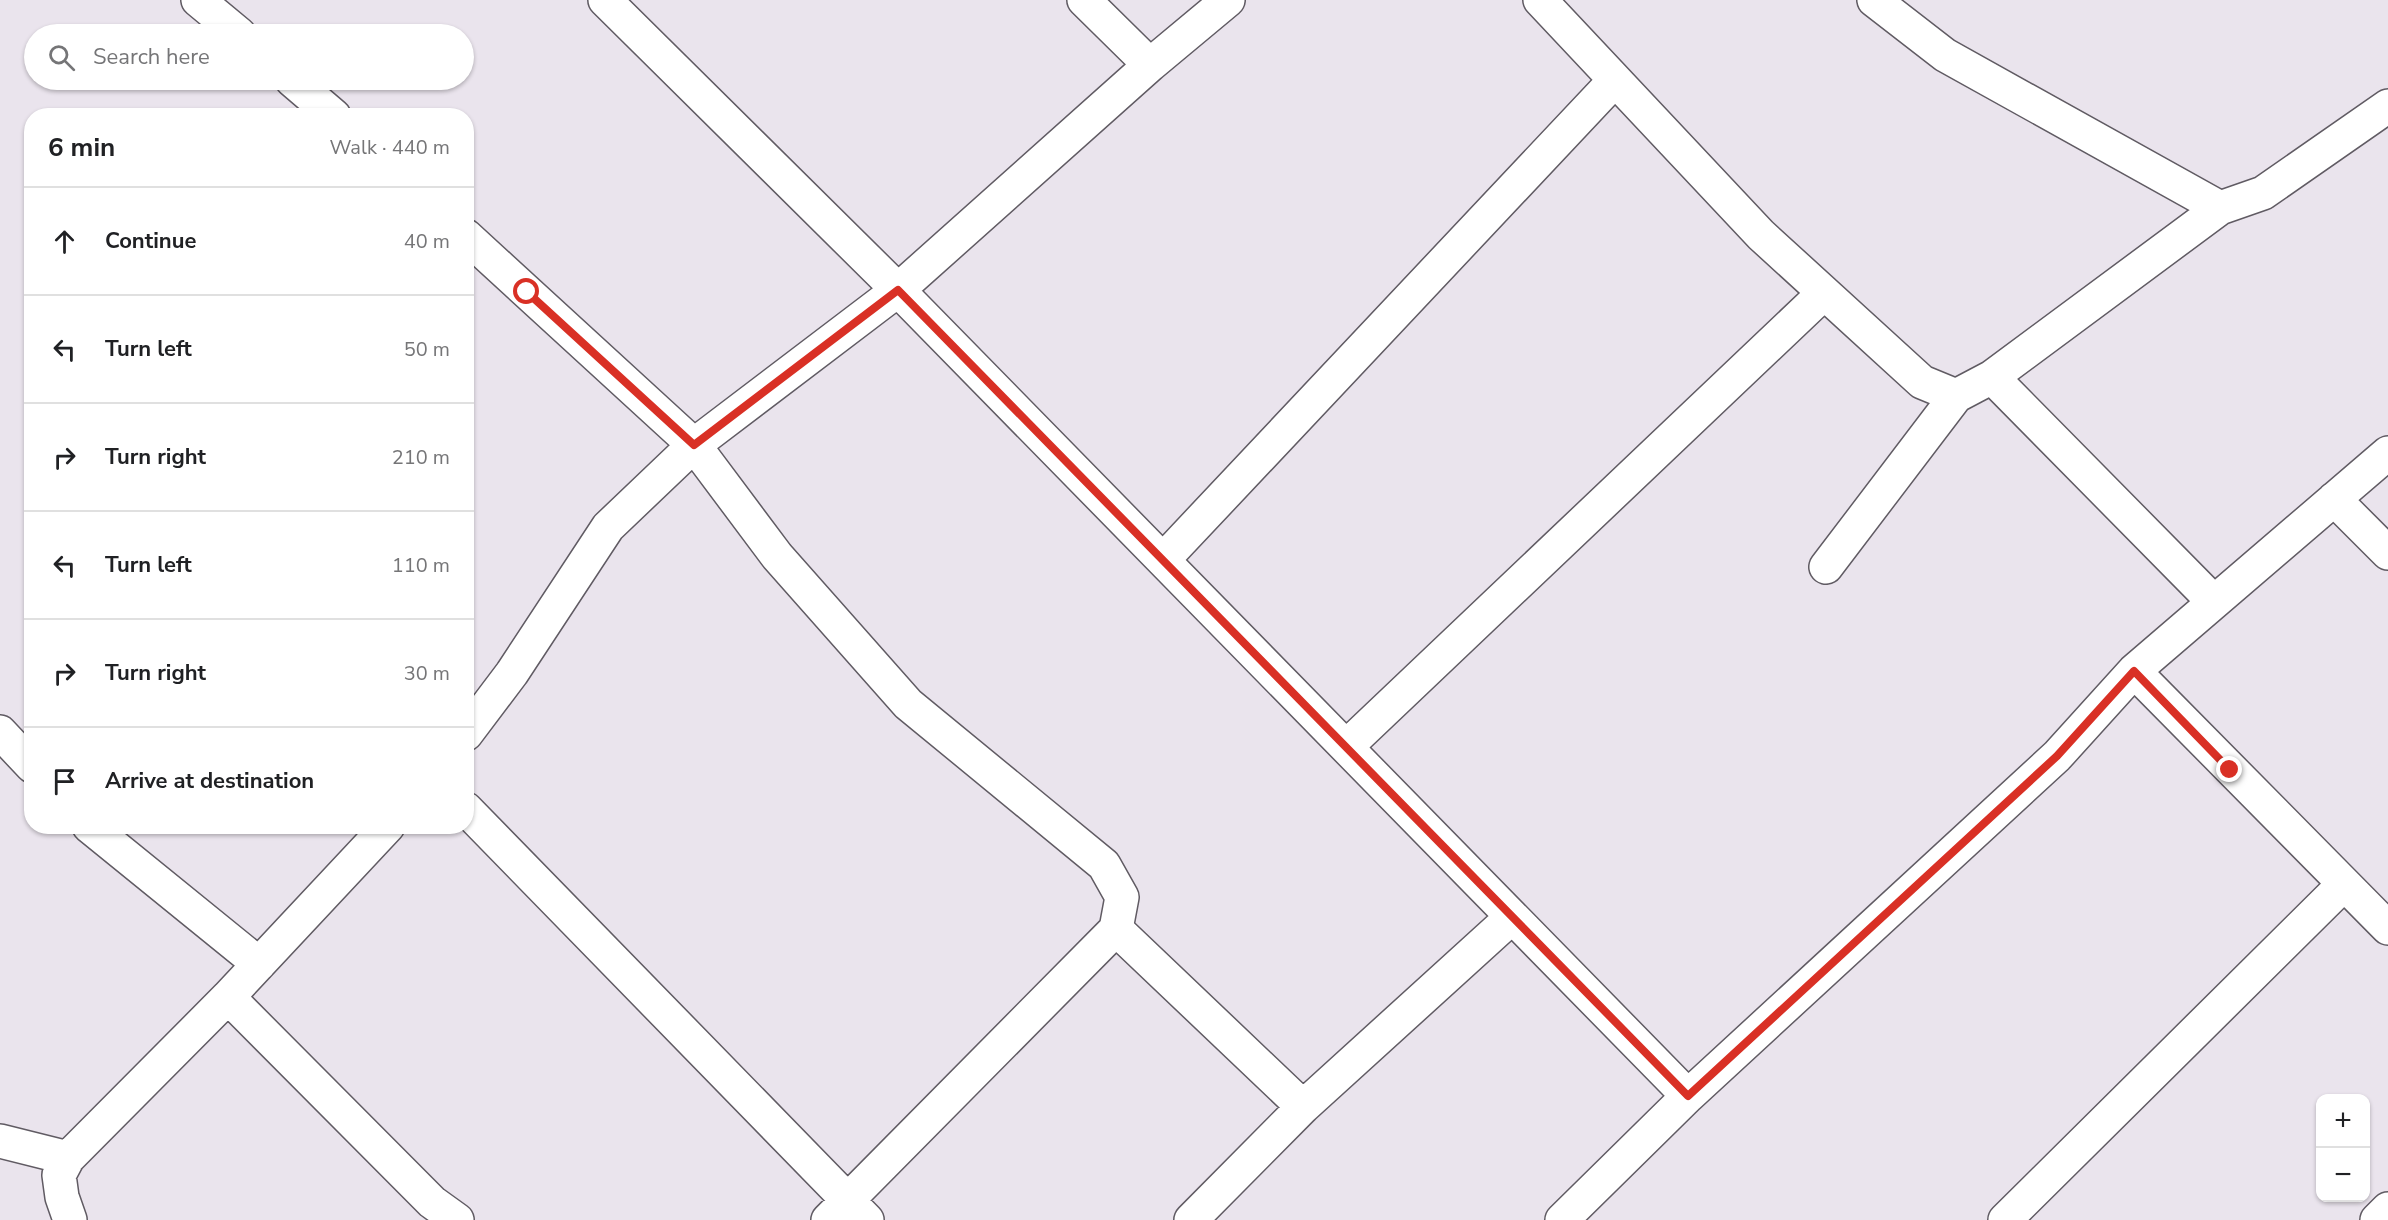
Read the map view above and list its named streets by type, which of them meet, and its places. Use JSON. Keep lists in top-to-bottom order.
{
  "page": {
    "search": "Search here",
    "heading": ["6 min", "Walk · 440 m"],
    "list": [
      ["Continue", "40 m"],
      ["Turn left", "50 m"],
      ["Turn right", "210 m"],
      ["Turn left", "110 m"],
      ["Turn right", "30 m"],
      "Arrive at destination"
    ],
    "map_buttons": ["+", "−"]
  }
}
